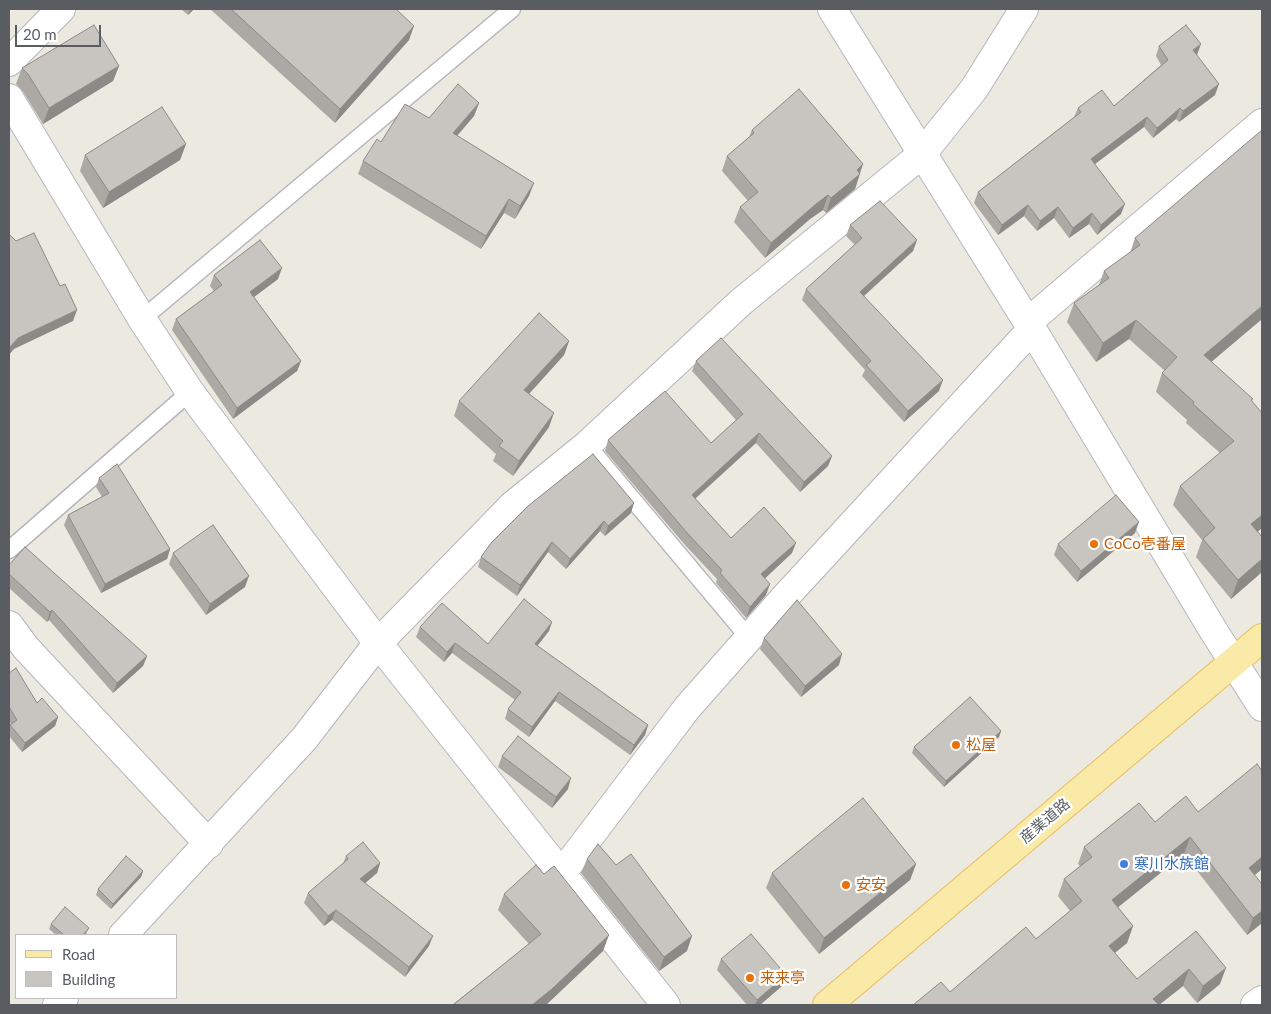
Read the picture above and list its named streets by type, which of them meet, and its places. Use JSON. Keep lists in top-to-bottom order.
{
  "streets": {
    "main road": ["産業道路"]
  },
  "places": [
    "CoCo壱番屋",
    "松屋",
    "寒川水族館",
    "安安",
    "来来亭"
  ],
  "legend": ["Road", "Building"],
  "scale_bar": "20 m"
}
